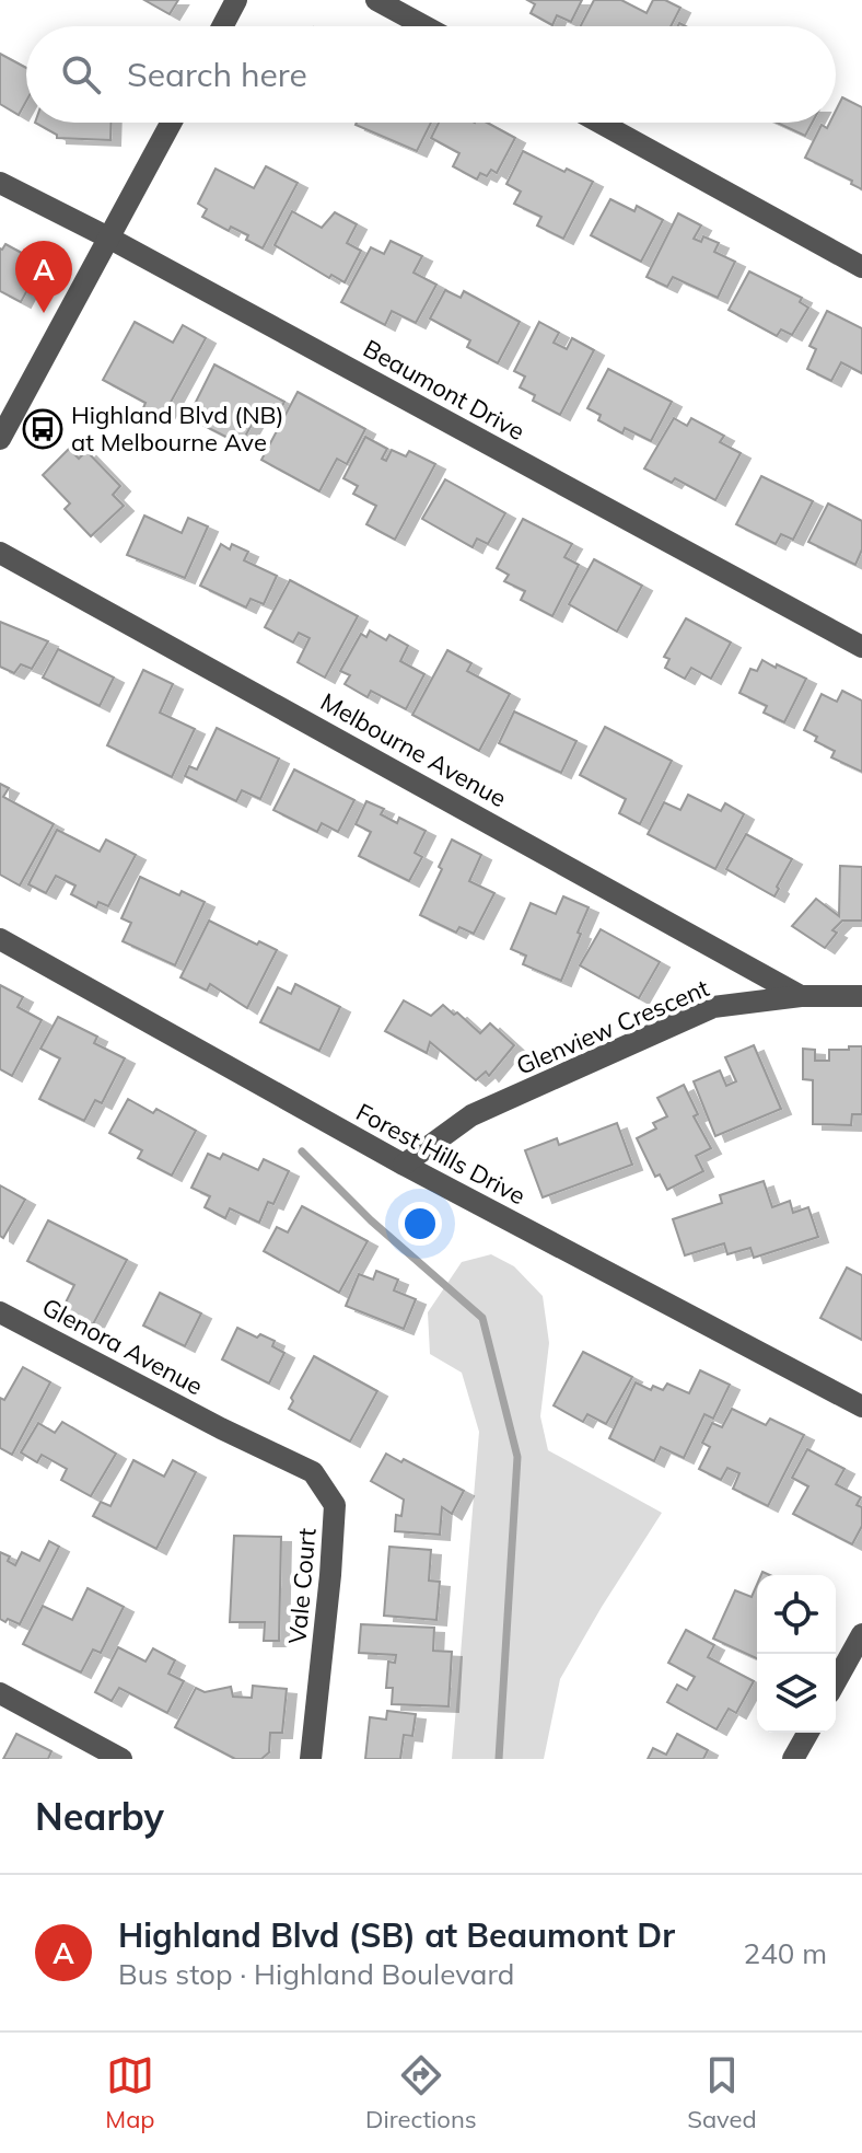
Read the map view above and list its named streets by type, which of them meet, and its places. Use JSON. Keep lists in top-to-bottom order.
{
  "streets": {
    "street": [
      "Beaumont Drive",
      "Melbourne Avenue",
      "Glenview Crescent",
      "Forest Hills Drive",
      "Glenora Avenue",
      "Vale Court"
    ]
  },
  "crossings": [
    ["Melbourne Avenue", "Glenview Crescent"],
    ["Glenview Crescent", "Forest Hills Drive"],
    ["Glenora Avenue", "Vale Court"]
  ],
  "places": {
    "bus stop": ["Highland Blvd (NB) at Melbourne Ave"]
  },
  "page": {
    "search": "Search here",
    "pins": "A",
    "heading": "Nearby",
    "list": [
      {
        "mark": "A",
        "name": "Highland Blvd (SB) at Beaumont Dr",
        "note": "Bus stop · Highland Boulevard",
        "value": "240 m"
      }
    ],
    "nav": ["Map", "Directions", "Saved"]
  }
}
